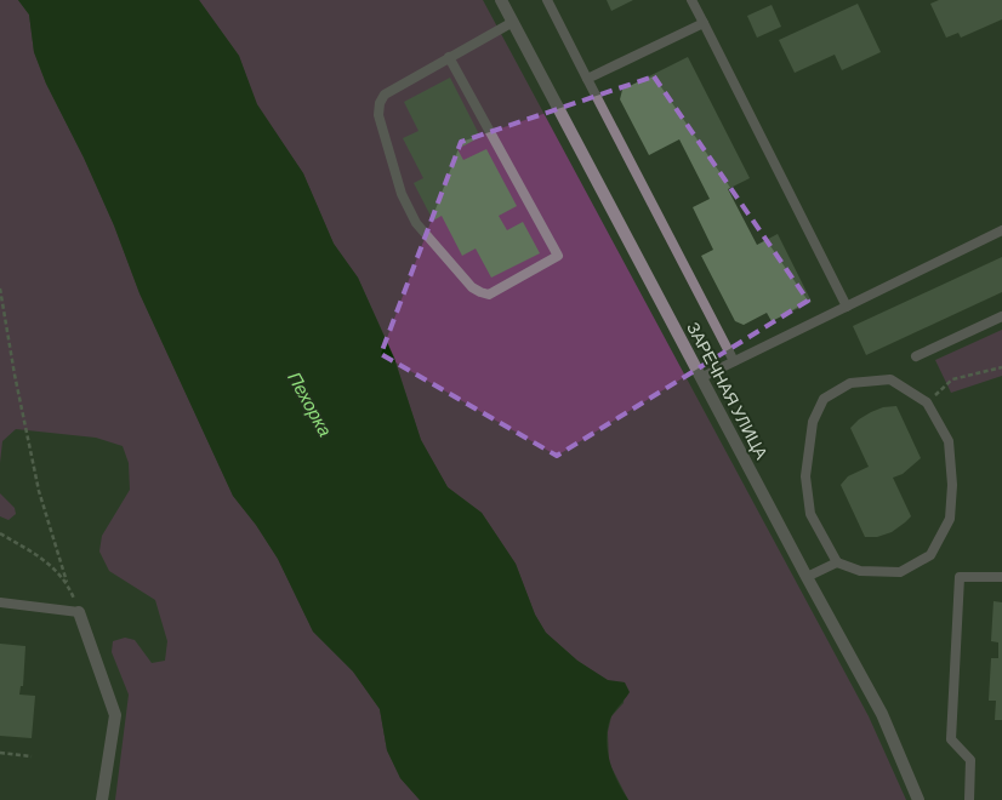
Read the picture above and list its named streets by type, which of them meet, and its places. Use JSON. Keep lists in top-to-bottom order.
{
  "streets": {
    "street": ["ЗАРЕЧНАЯ УЛИЦА"]
  },
  "water": ["Пехорка"]
}
